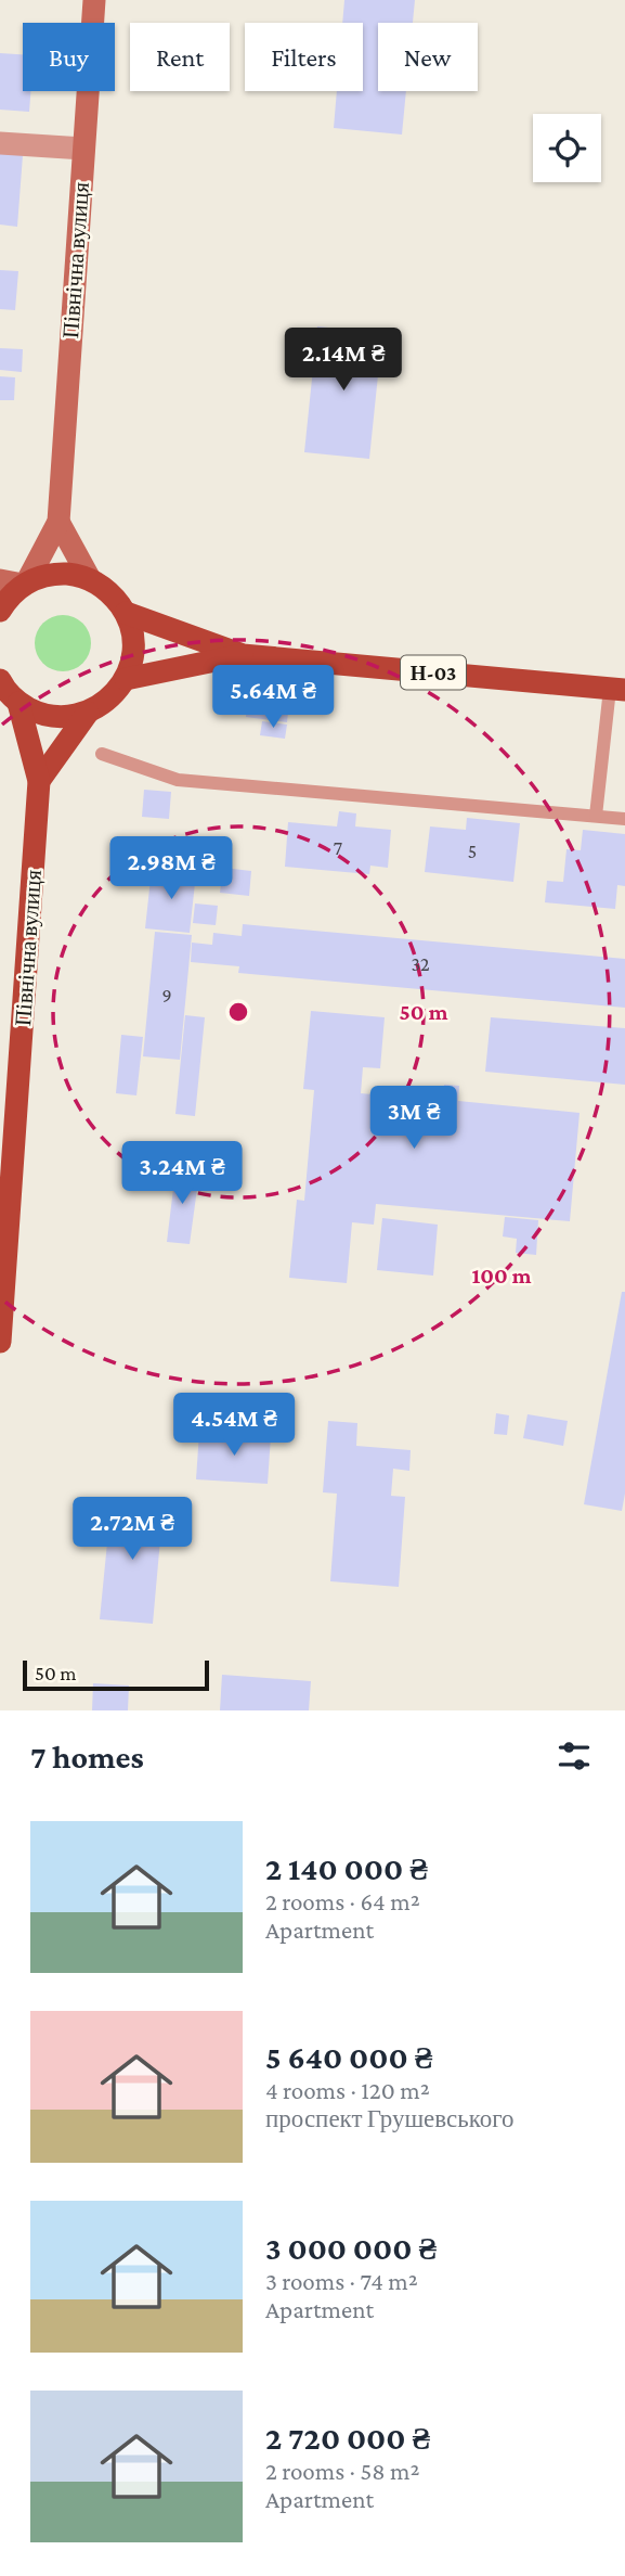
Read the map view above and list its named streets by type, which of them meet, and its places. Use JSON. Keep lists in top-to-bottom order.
{
  "streets": {
    "main road": ["Північна вулиця", "Н-03"]
  },
  "house_numbers": [
    "7",
    "5",
    "32",
    "9"
  ],
  "scale_bar": "50 m",
  "page": {
    "chip": [
      "Buy",
      "Rent",
      "Filters",
      "New"
    ],
    "price": [
      "2.14M ₴",
      "5.64M ₴",
      "2.98M ₴",
      "3M ₴",
      "3.24M ₴",
      "4.54M ₴",
      "2.72M ₴"
    ],
    "scale": "50 m",
    "heading": "7 homes",
    "list": [
      {
        "name": "2 140 000 ₴",
        "note": "2 rooms · 64 m² · Apartment"
      },
      {
        "name": "5 640 000 ₴",
        "note": "4 rooms · 120 m² · проспект Грушевського"
      },
      {
        "name": "3 000 000 ₴",
        "note": "3 rooms · 74 m² · Apartment"
      },
      {
        "name": "2 720 000 ₴",
        "note": "2 rooms · 58 m² · Apartment"
      }
    ]
  },
  "rings": ["50 m", "100 m"]
}
